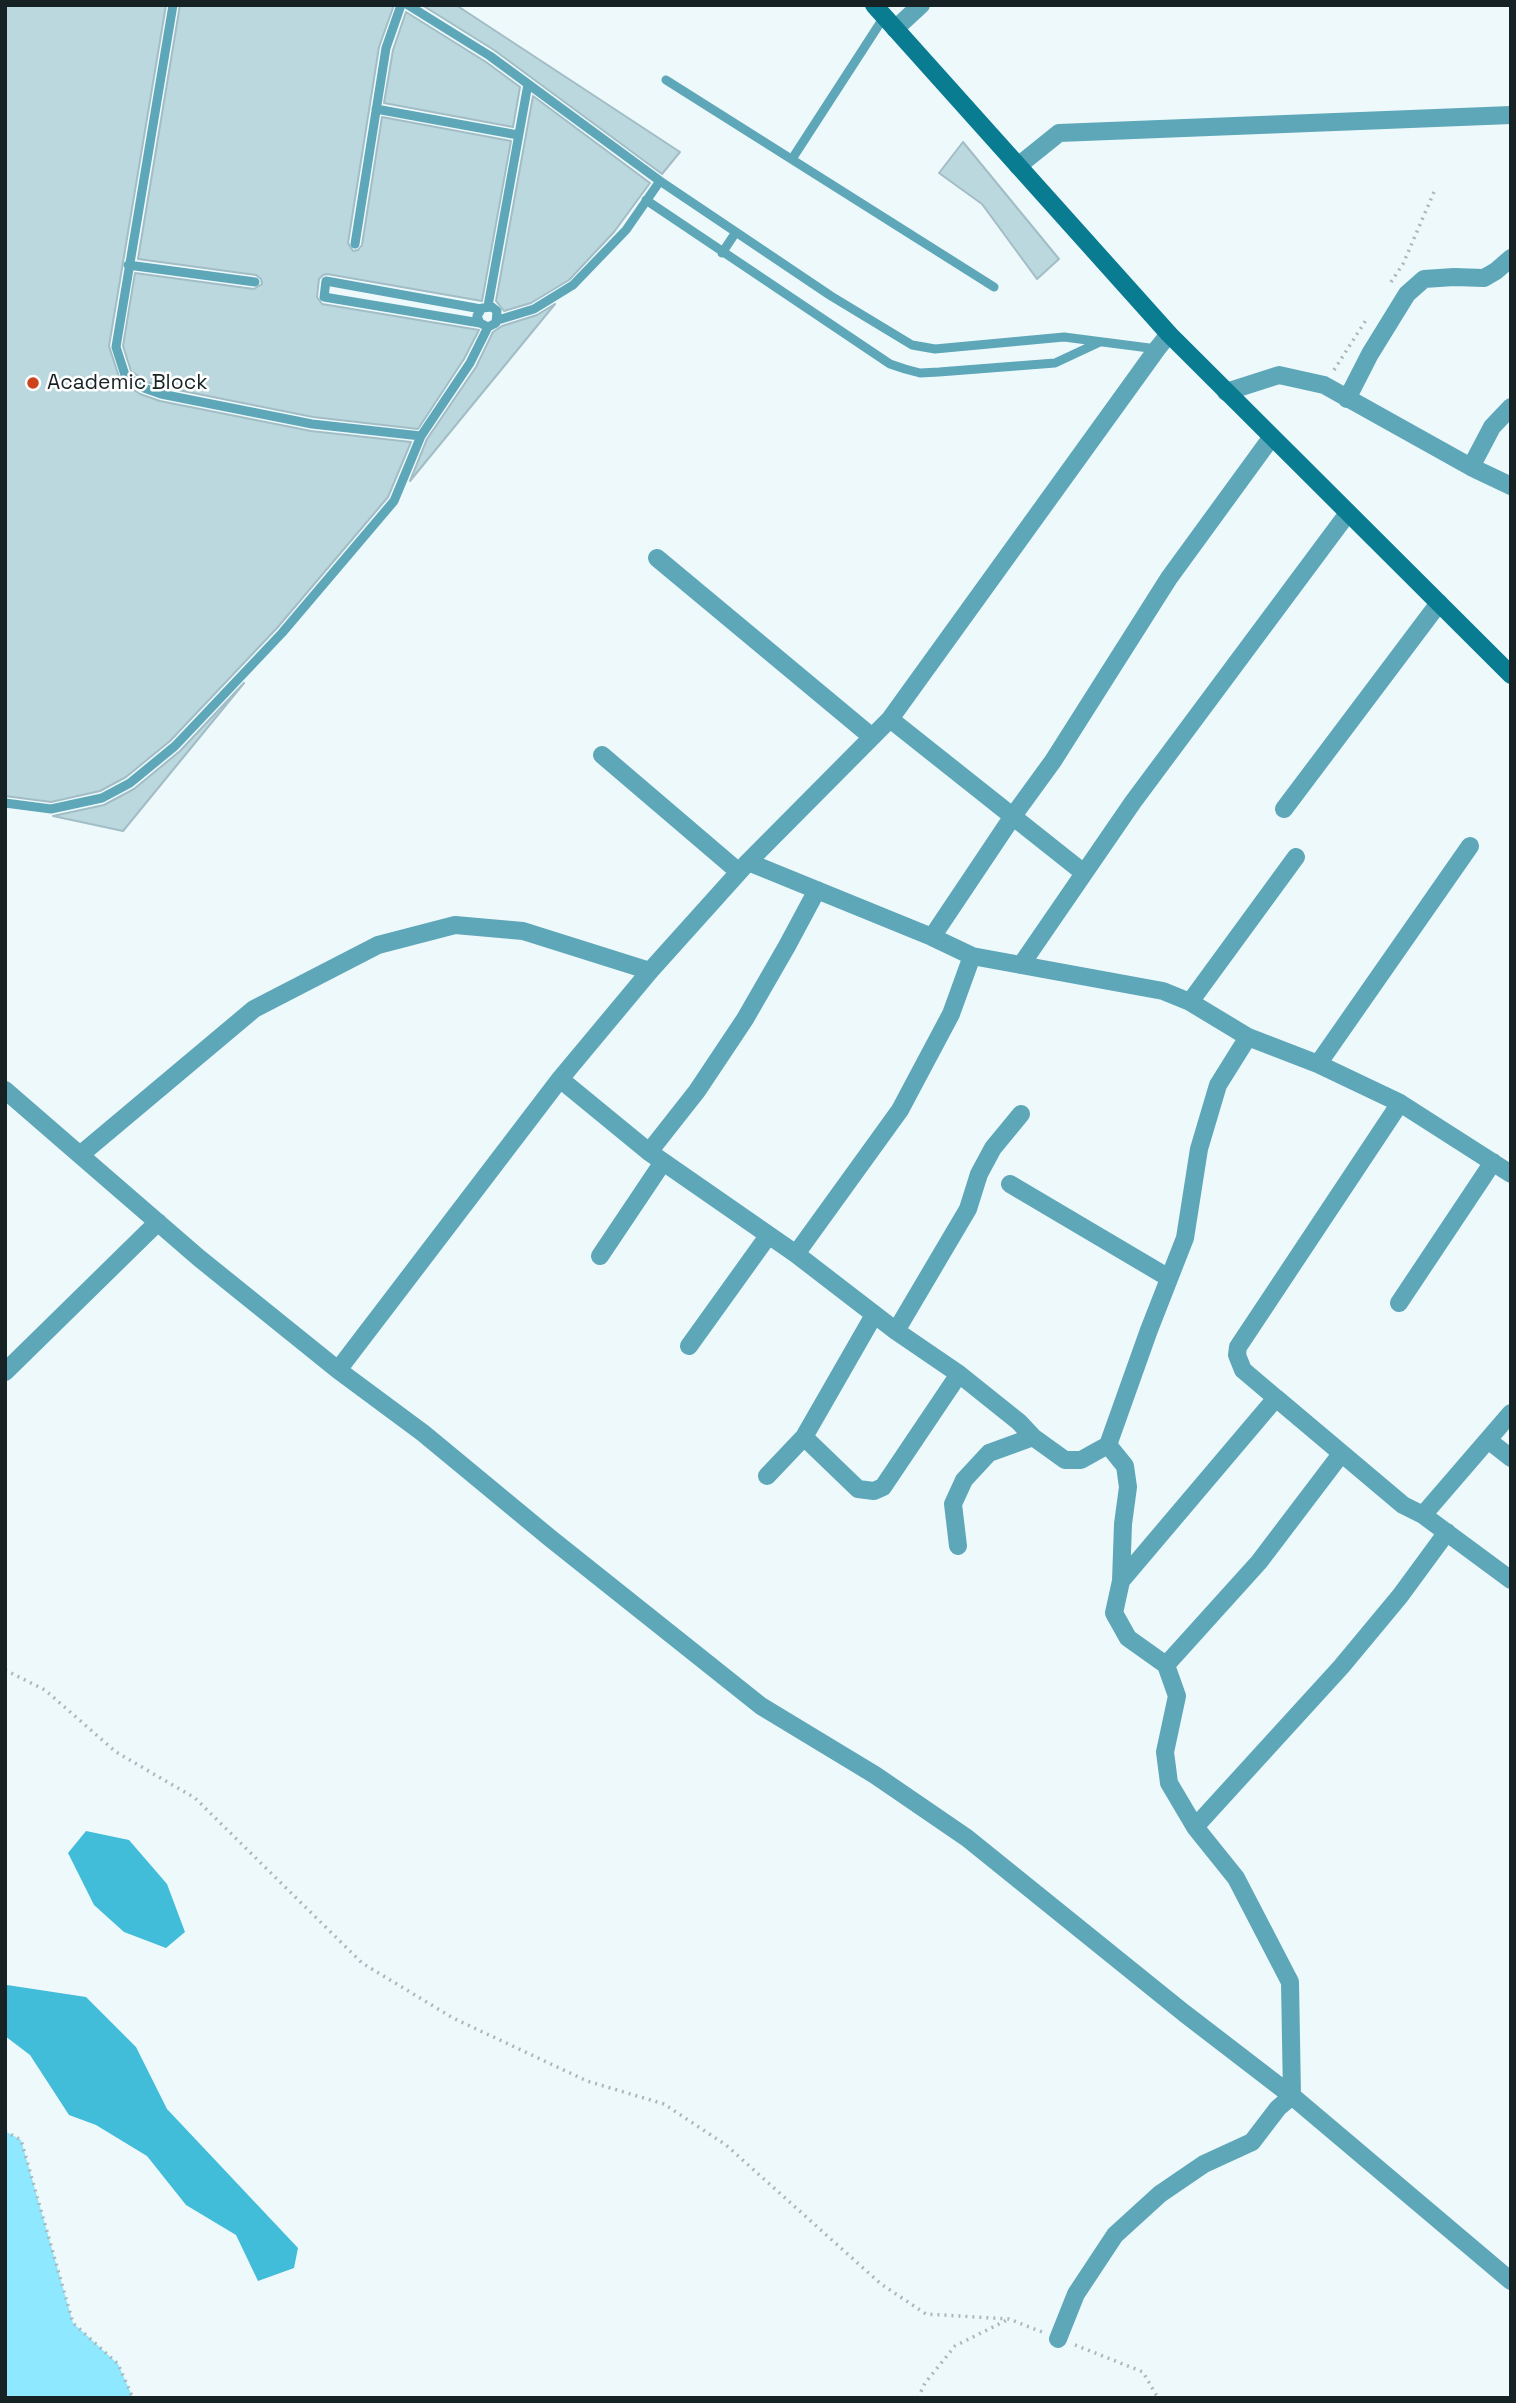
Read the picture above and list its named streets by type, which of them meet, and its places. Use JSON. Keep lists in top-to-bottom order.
{
  "places": ["Academic Block"]
}
